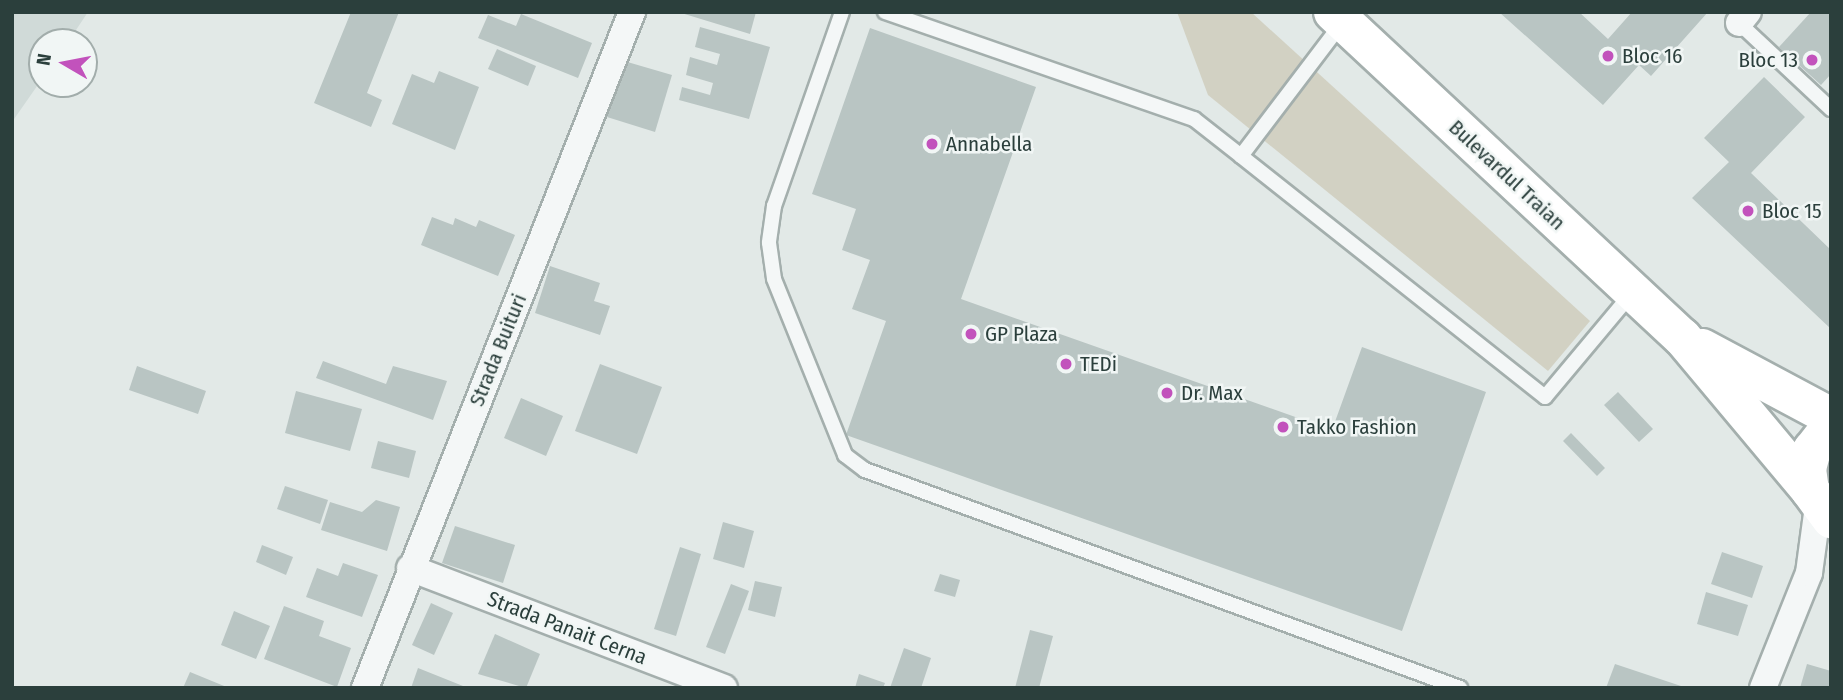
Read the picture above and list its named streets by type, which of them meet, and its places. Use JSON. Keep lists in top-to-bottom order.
{
  "streets": {
    "main road": ["Bulevardul Traian"],
    "street": ["Strada Buituri", "Strada Panait Cerna"]
  },
  "crossings": [
    ["Strada Buituri", "Strada Panait Cerna"]
  ],
  "places": [
    "Bloc 16",
    "Bloc 13",
    "Annabella",
    "Bloc 15",
    "GP Plaza",
    "TEDi",
    "Dr. Max",
    "Takko Fashion"
  ],
  "north": "left"
}
